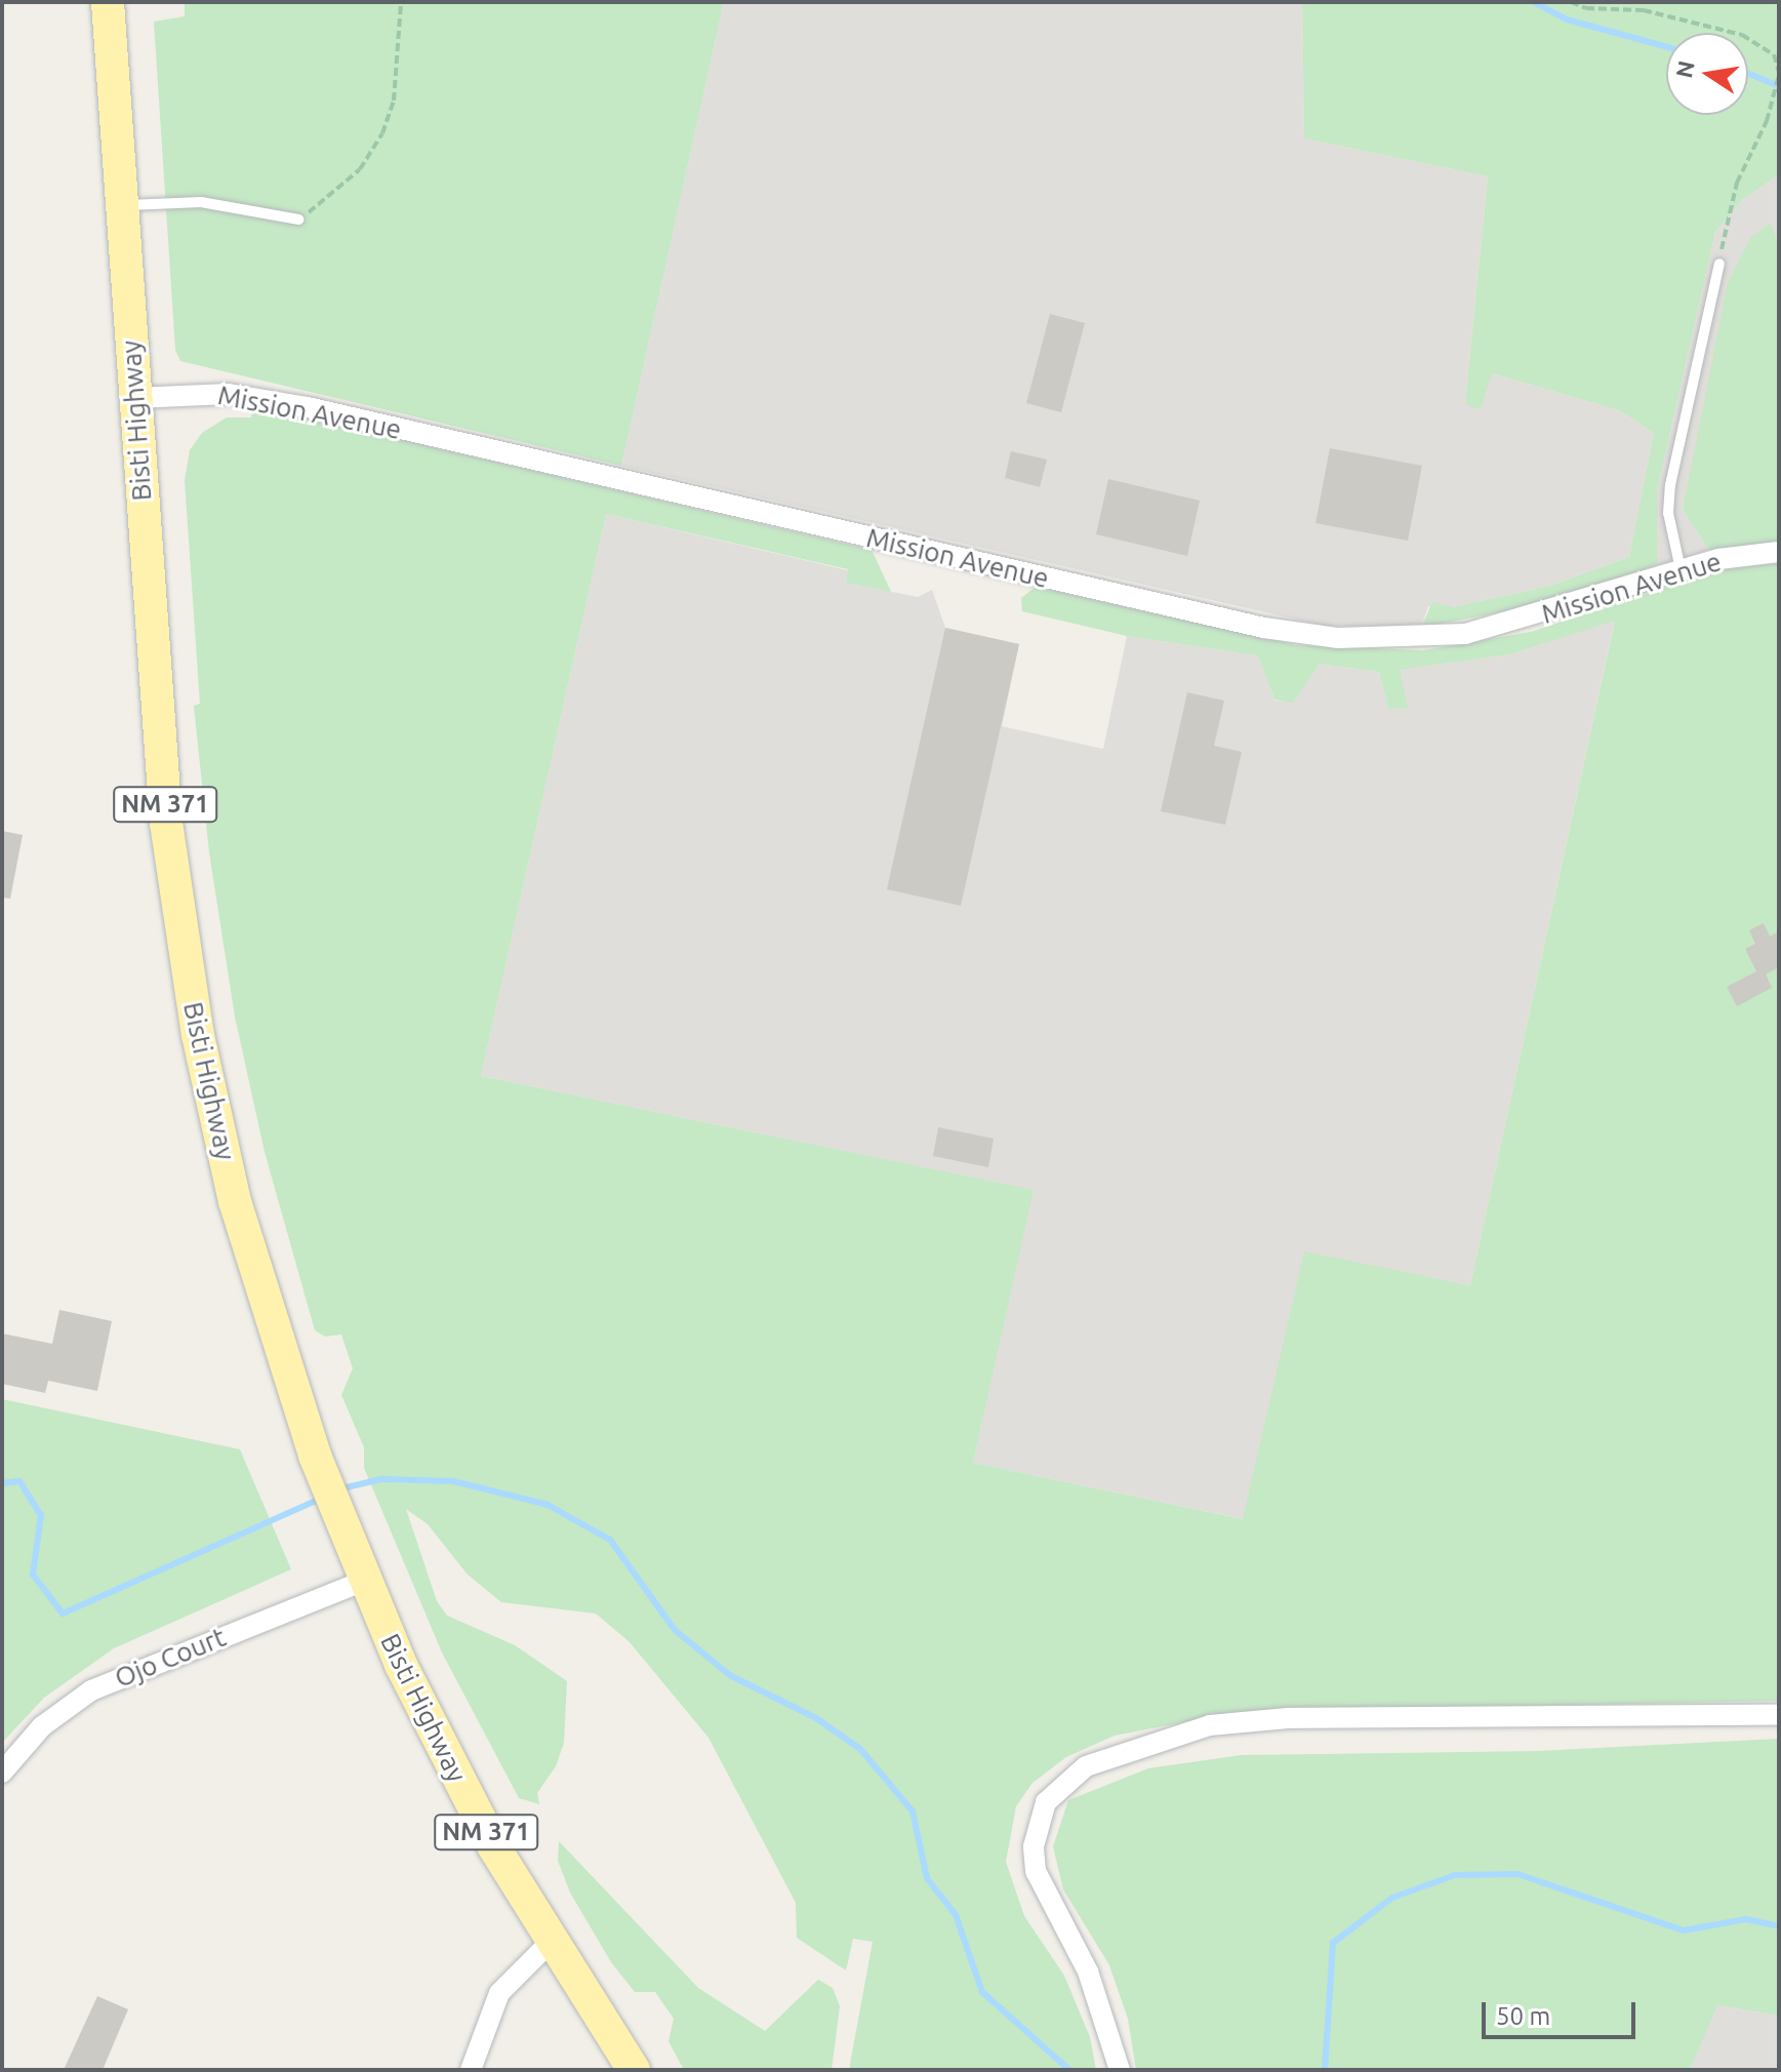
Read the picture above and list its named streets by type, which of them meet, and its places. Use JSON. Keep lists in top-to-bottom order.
{
  "streets": {
    "main road": ["Bisti Highway", "NM 371"],
    "street": ["Mission Avenue", "Ojo Court"]
  },
  "crossings": [
    ["Mission Avenue", "Bisti Highway"],
    ["Bisti Highway", "Ojo Court"]
  ],
  "scale_bar": "50 m",
  "north": "left"
}
